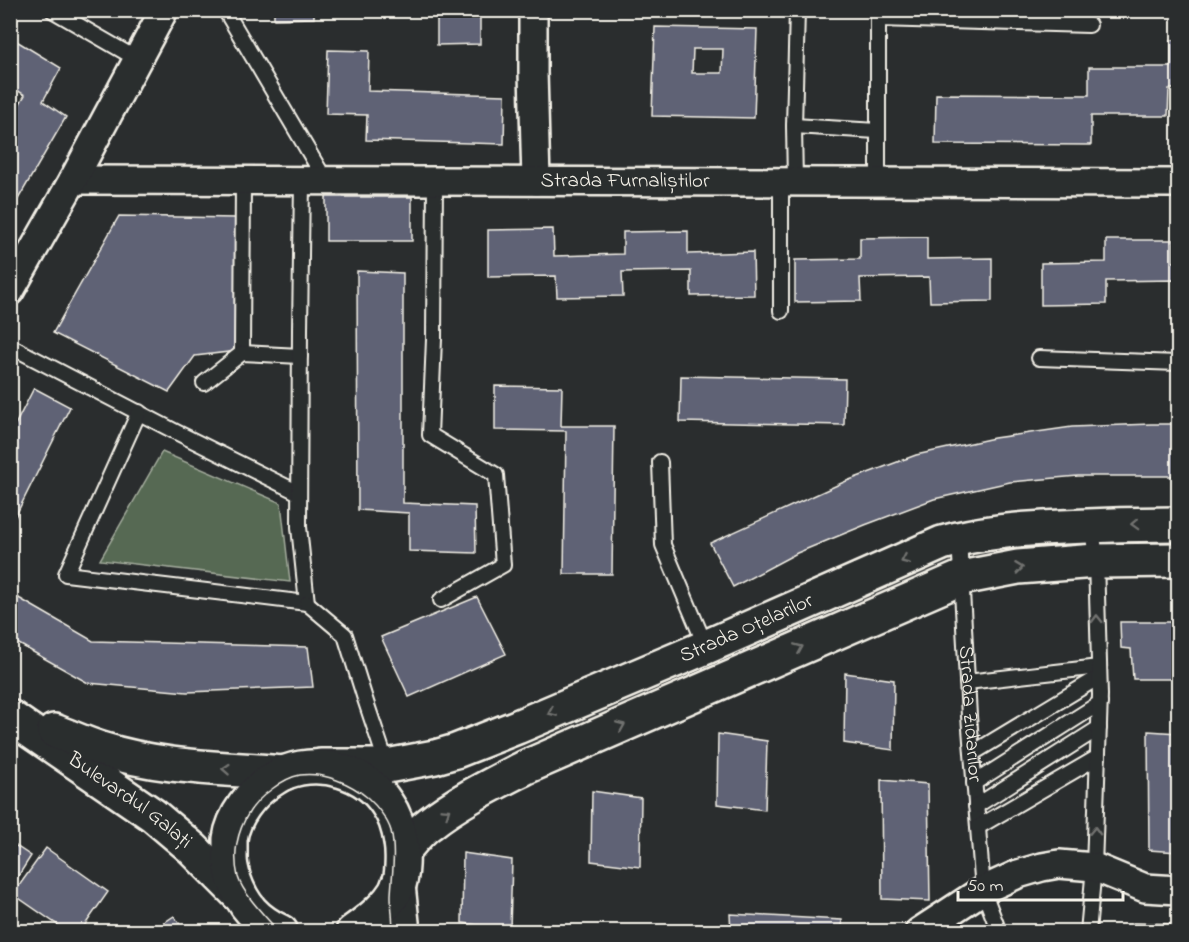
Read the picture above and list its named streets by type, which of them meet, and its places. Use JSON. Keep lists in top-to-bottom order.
{
  "streets": {
    "main road": ["Strada Oțelarilor", "Bulevardul Galați"],
    "street": ["Strada Furnaliștilor"],
    "lane": ["Strada Zidarilor"]
  },
  "crossings": [
    ["Strada Oțelarilor", "Strada Zidarilor"]
  ],
  "one_way": ["Bulevardul Galați"],
  "scale_bar": "50 m"
}
